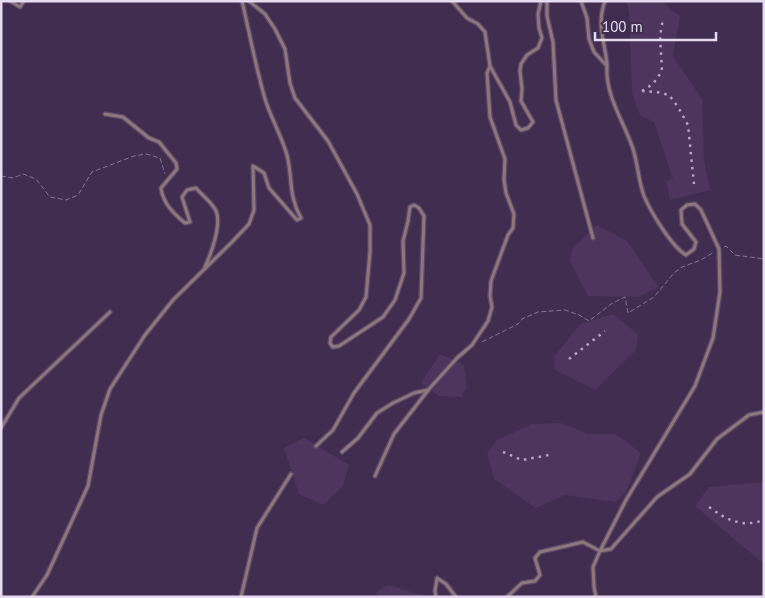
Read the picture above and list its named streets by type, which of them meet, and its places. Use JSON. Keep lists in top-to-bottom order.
{
  "scale_bar": "100 m"
}
